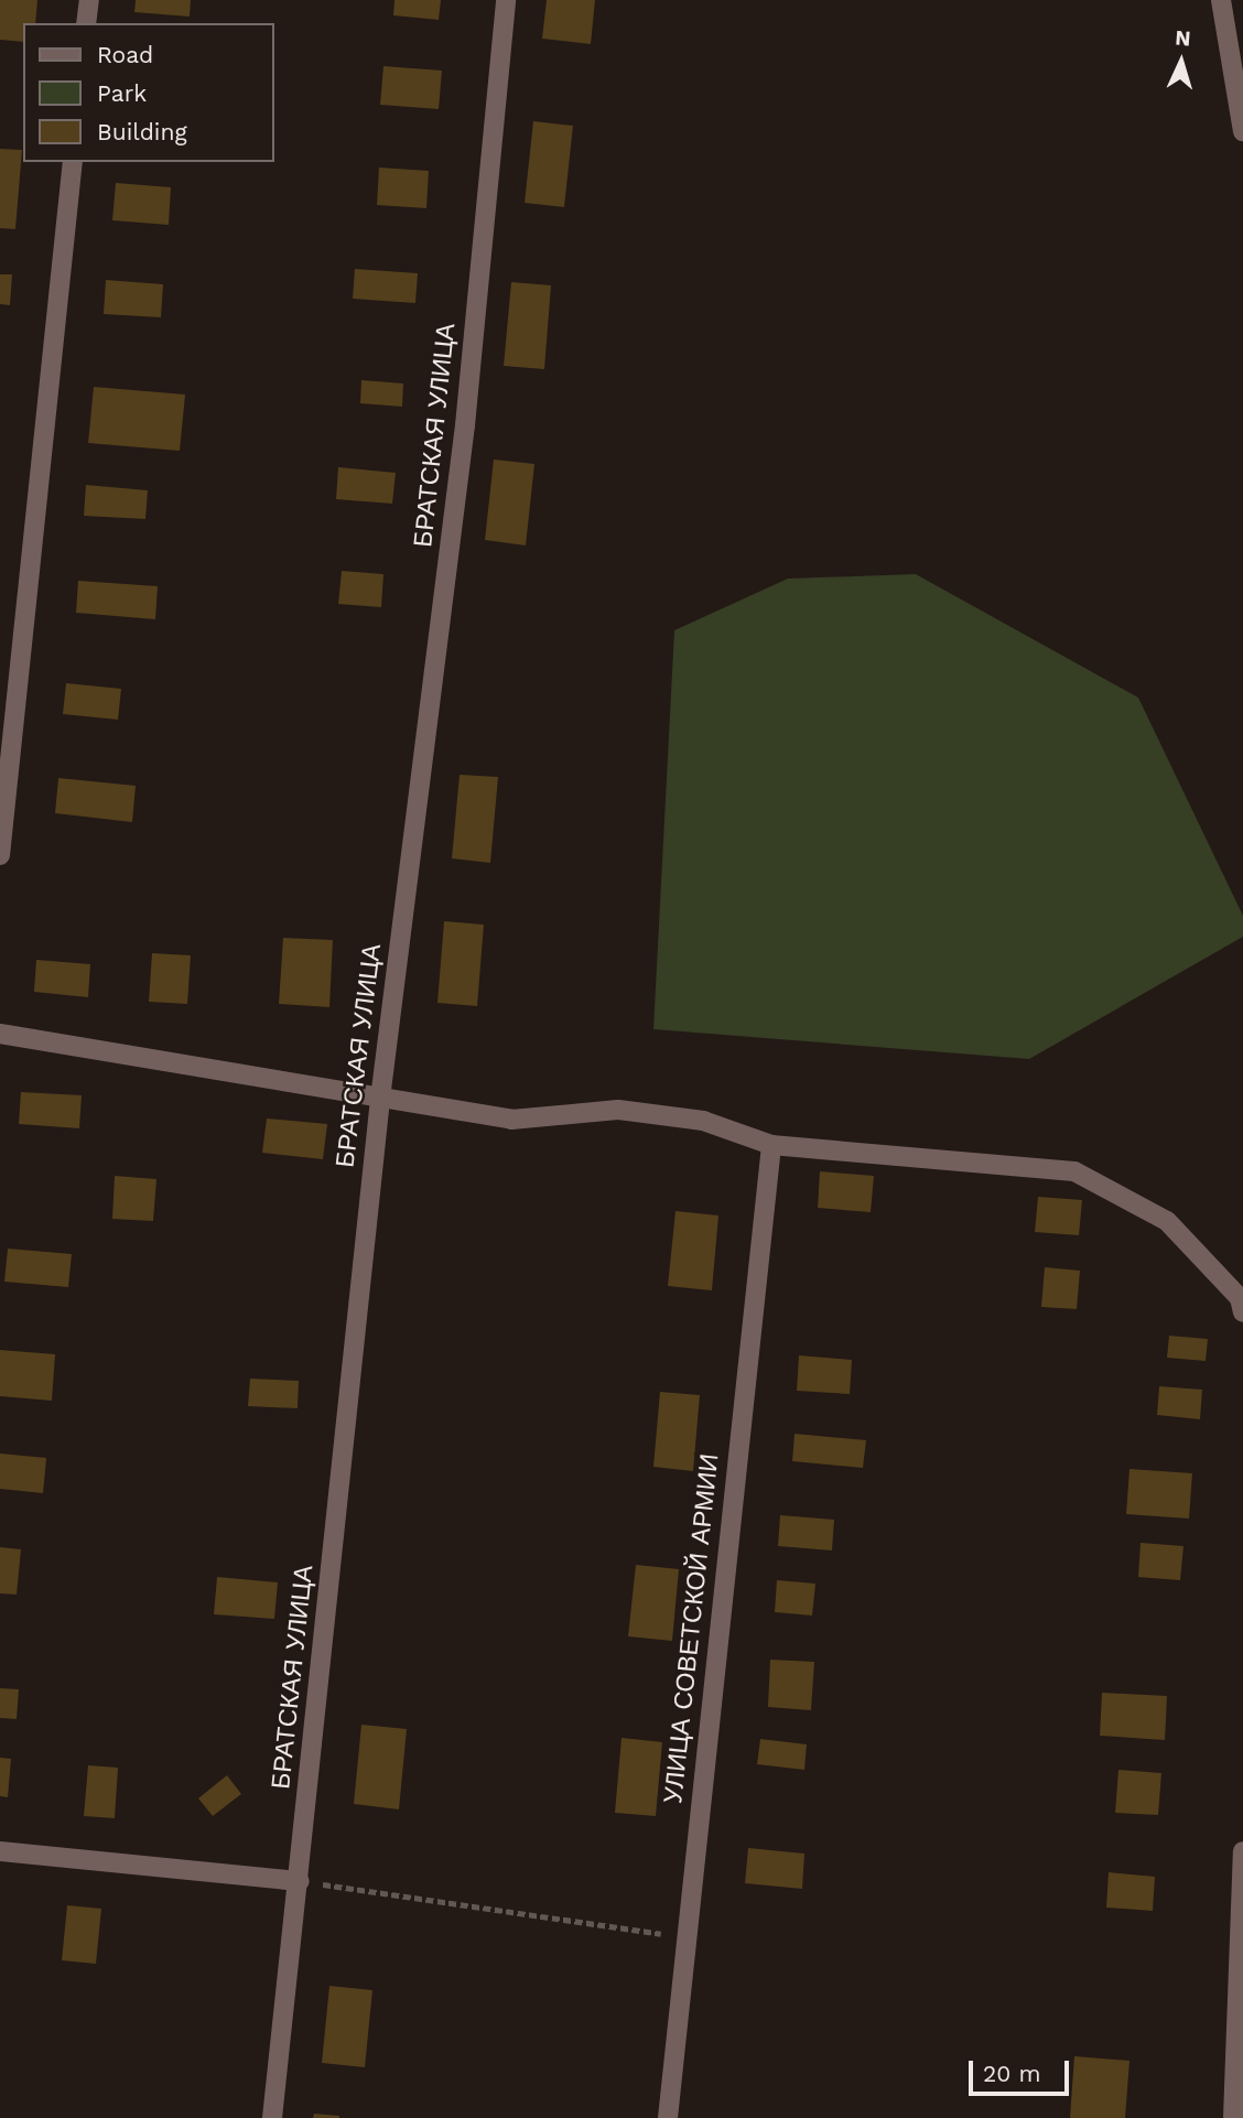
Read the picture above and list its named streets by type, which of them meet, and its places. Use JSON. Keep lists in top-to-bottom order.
{
  "streets": {
    "street": ["БРАТСКАЯ УЛИЦА", "УЛИЦА СОВЕТСКОЙ АРМИИ"]
  },
  "legend": ["Road", "Park", "Building"],
  "scale_bar": "20 m",
  "north": "top"
}
